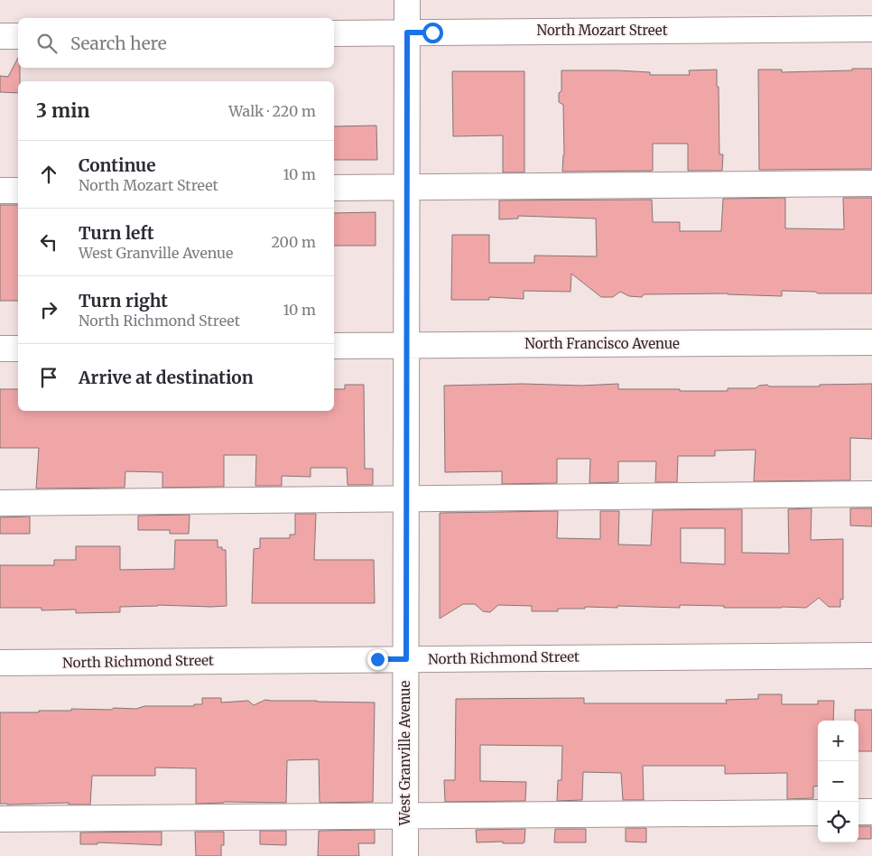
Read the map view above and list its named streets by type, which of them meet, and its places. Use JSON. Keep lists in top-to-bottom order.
{
  "streets": {
    "street": [
      "North Mozart Street",
      "North Francisco Avenue",
      "North Richmond Street",
      "West Granville Avenue"
    ]
  },
  "crossings": [
    ["North Mozart Street", "West Granville Avenue"],
    ["North Francisco Avenue", "West Granville Avenue"],
    ["North Richmond Street", "West Granville Avenue"]
  ],
  "page": {
    "search": "Search here",
    "heading": ["3 min", "Walk · 220 m"],
    "list": [
      ["Continue", "North Mozart Street", "10 m"],
      ["Turn left", "West Granville Avenue", "200 m"],
      ["Turn right", "North Richmond Street", "10 m"],
      "Arrive at destination"
    ],
    "map_buttons": ["+", "−"]
  }
}
